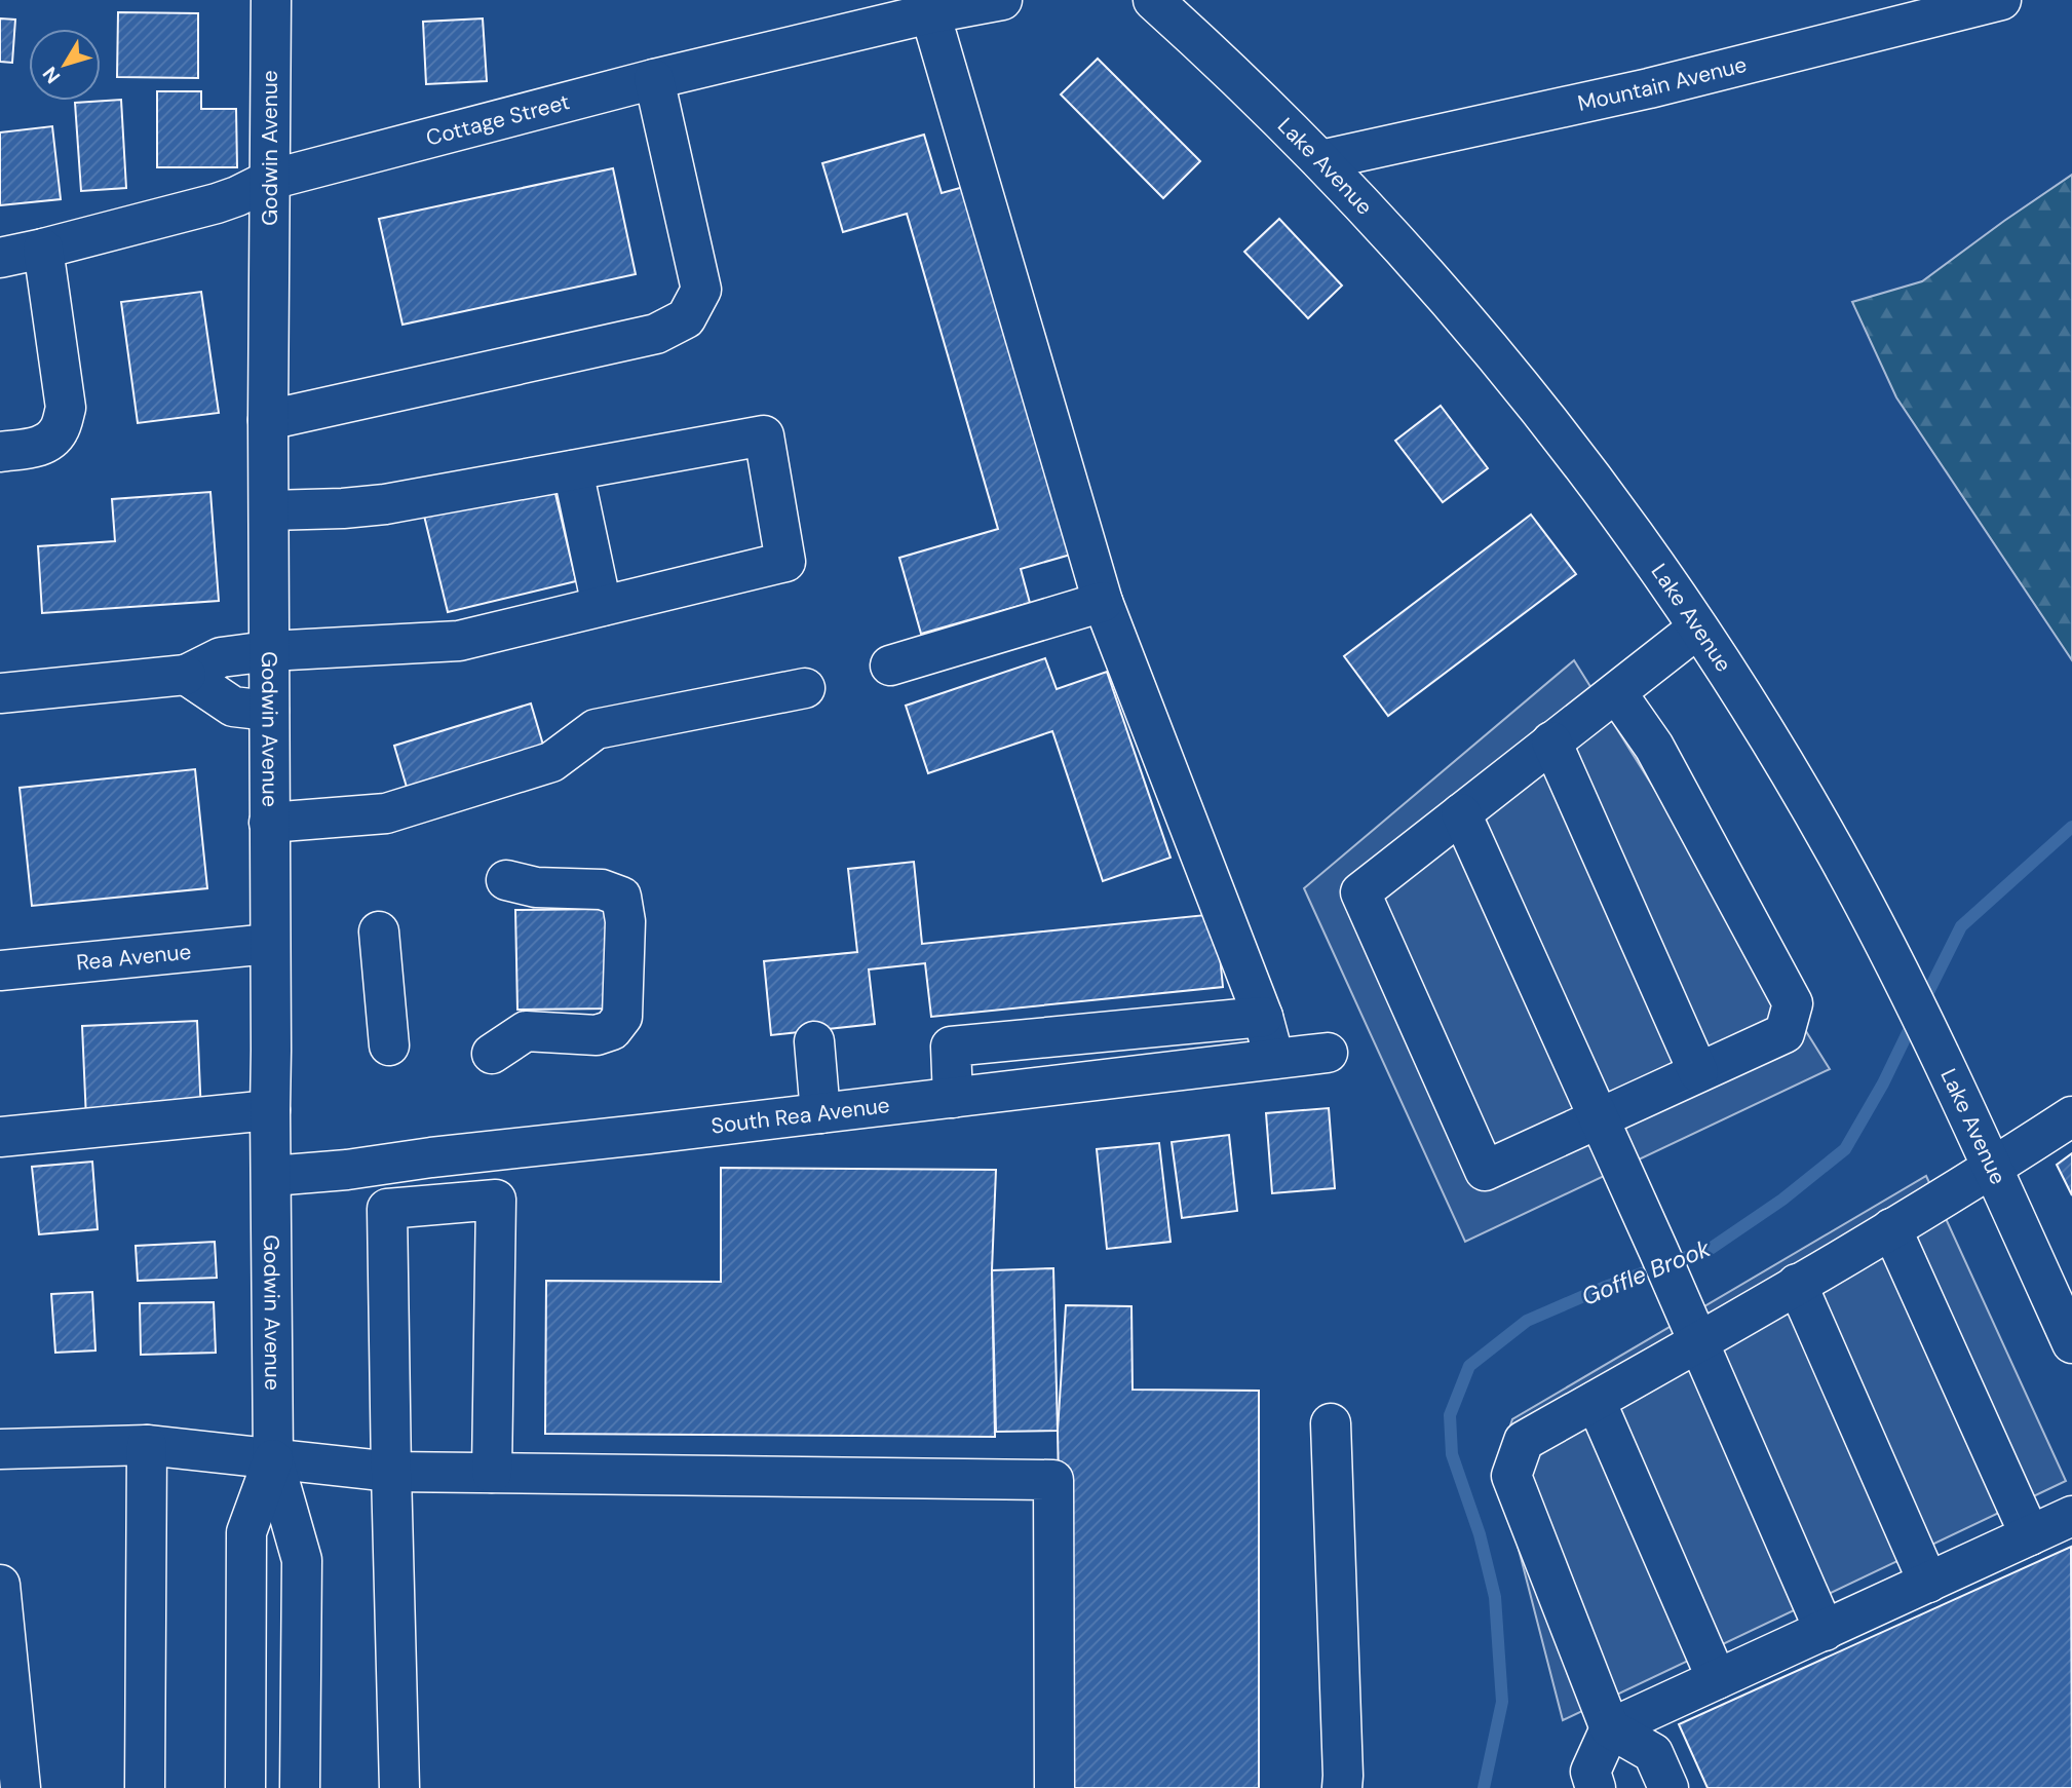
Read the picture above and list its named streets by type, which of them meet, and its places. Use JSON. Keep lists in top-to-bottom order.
{
  "streets": {
    "main road": [
      "Mountain Avenue",
      "Cottage Street",
      "Godwin Avenue",
      "Lake Avenue",
      "Rea Avenue",
      "South Rea Avenue"
    ]
  },
  "crossings": [
    ["Mountain Avenue", "Lake Avenue"],
    ["Cottage Street", "Godwin Avenue"],
    ["Godwin Avenue", "Rea Avenue"],
    ["Godwin Avenue", "South Rea Avenue"]
  ],
  "water": ["Goffle Brook"],
  "north": "bottom left"
}
